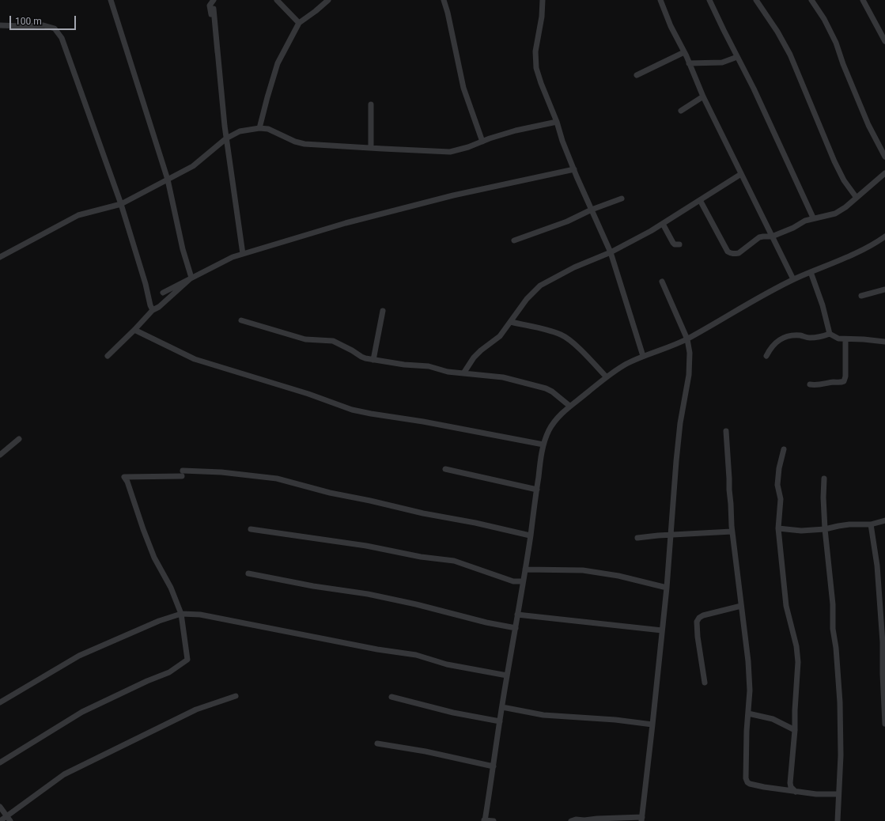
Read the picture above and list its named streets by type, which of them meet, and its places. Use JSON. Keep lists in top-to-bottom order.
{
  "scale_bar": "100 m"
}
